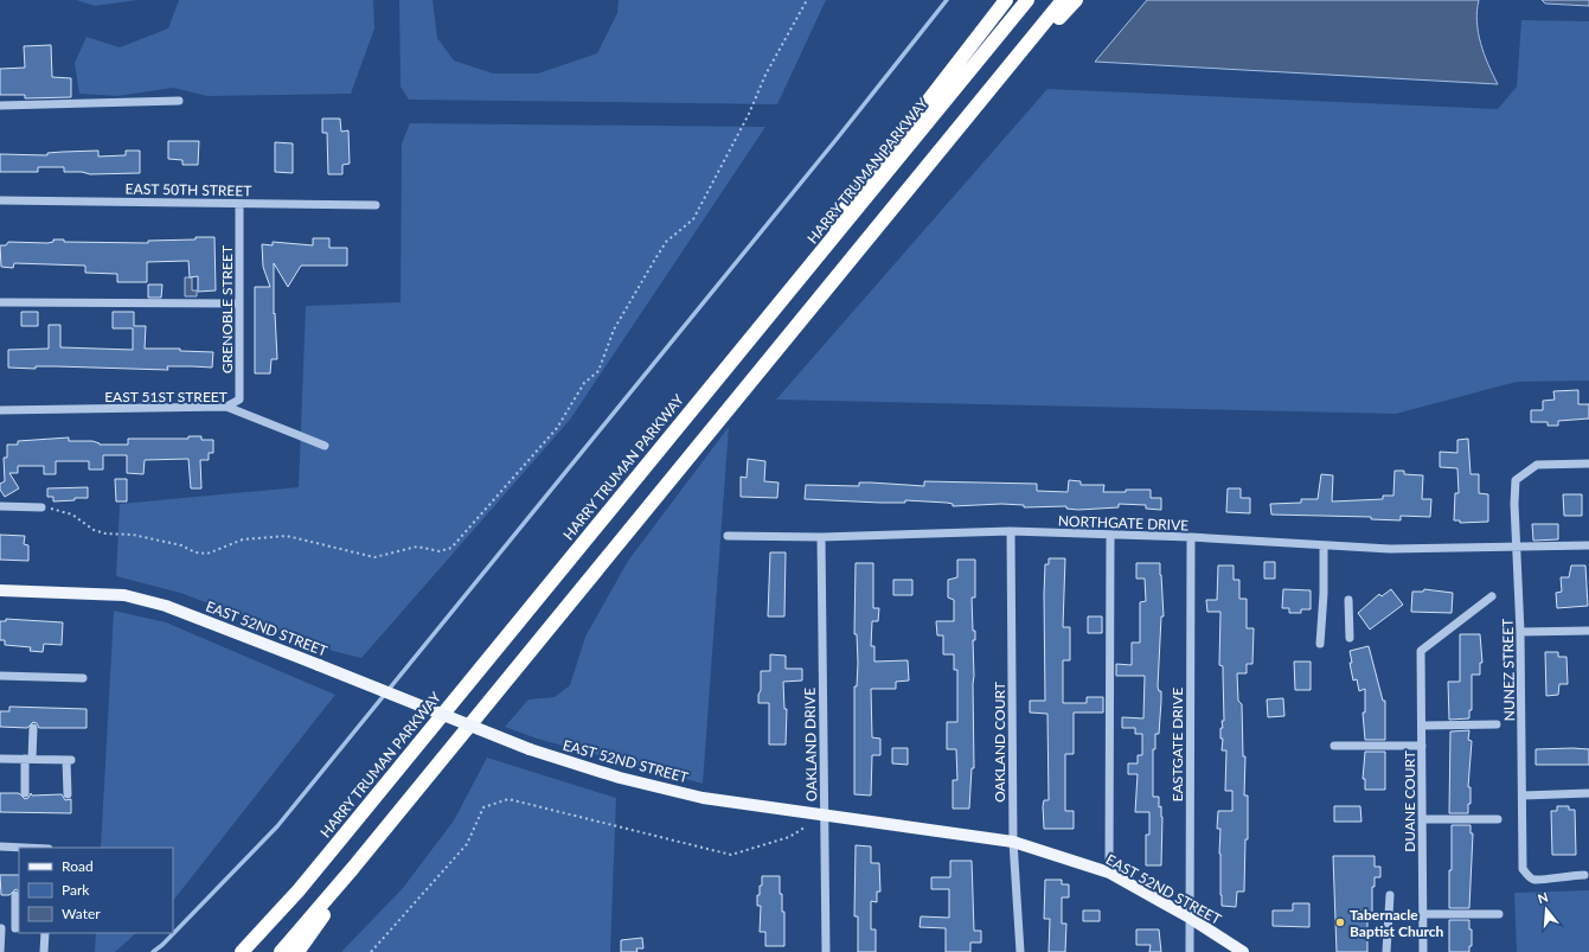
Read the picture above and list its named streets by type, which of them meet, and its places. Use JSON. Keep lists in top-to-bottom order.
{
  "streets": {
    "highway": ["HARRY TRUMAN PARKWAY"],
    "main road": ["EAST 52ND STREET"],
    "street": [
      "EAST 50TH STREET",
      "GRENOBLE STREET",
      "EAST 51ST STREET",
      "NORTHGATE DRIVE",
      "NUNEZ STREET",
      "OAKLAND COURT",
      "OAKLAND DRIVE",
      "EASTGATE DRIVE",
      "DUANE COURT"
    ]
  },
  "crossings": [
    ["EAST 50TH STREET", "GRENOBLE STREET"],
    ["GRENOBLE STREET", "EAST 51ST STREET"],
    ["NORTHGATE DRIVE", "NUNEZ STREET"],
    ["NORTHGATE DRIVE", "OAKLAND COURT"],
    ["NORTHGATE DRIVE", "OAKLAND DRIVE"],
    ["NORTHGATE DRIVE", "EASTGATE DRIVE"],
    ["EAST 52ND STREET", "OAKLAND COURT"],
    ["EAST 52ND STREET", "OAKLAND DRIVE"],
    ["EAST 52ND STREET", "EASTGATE DRIVE"]
  ],
  "places": ["Tabernacle Baptist Church"],
  "legend": ["Road", "Park", "Water"],
  "north": "top"
}
